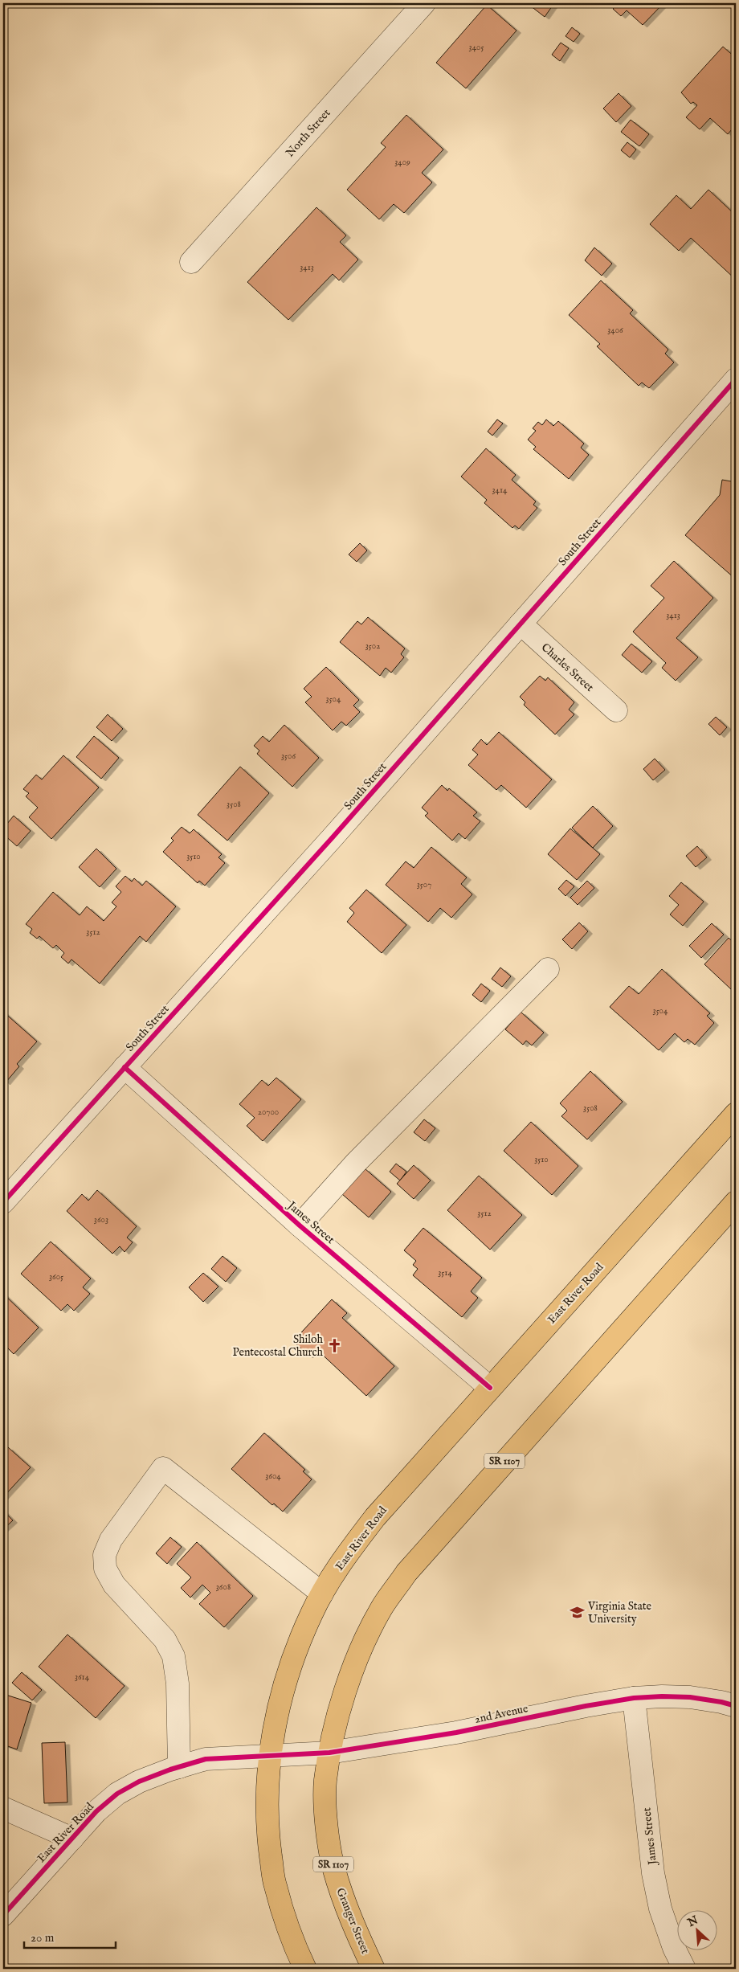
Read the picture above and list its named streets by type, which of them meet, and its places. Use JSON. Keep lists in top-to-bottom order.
{
  "streets": {
    "main road": ["East River Road", "SR 1107", "Granger Street"],
    "street": [
      "North Street",
      "South Street",
      "Charles Street",
      "James Street",
      "2nd Avenue"
    ]
  },
  "crossings": [
    ["South Street", "Charles Street"],
    ["South Street", "James Street"],
    ["James Street", "East River Road"],
    ["James Street", "2nd Avenue"],
    ["East River Road", "2nd Avenue"],
    ["SR 1107", "2nd Avenue"],
    ["SR 1107", "Granger Street"],
    ["2nd Avenue", "Granger Street"]
  ],
  "places": {
    "church": ["Shiloh Pentecostal Church"],
    "school or university": ["Virginia State University"]
  },
  "house_numbers": [
    "3405",
    "3409",
    "3413",
    "3406",
    "3414",
    "3413",
    "3502",
    "3504",
    "3506",
    "3508",
    "3510",
    "3507",
    "3512",
    "3504",
    "3508",
    "20700",
    "3510",
    "3512",
    "3603",
    "3514",
    "3605",
    "3604",
    "3608",
    "3614"
  ],
  "scale_bar": "20 m",
  "north": "top left"
}
